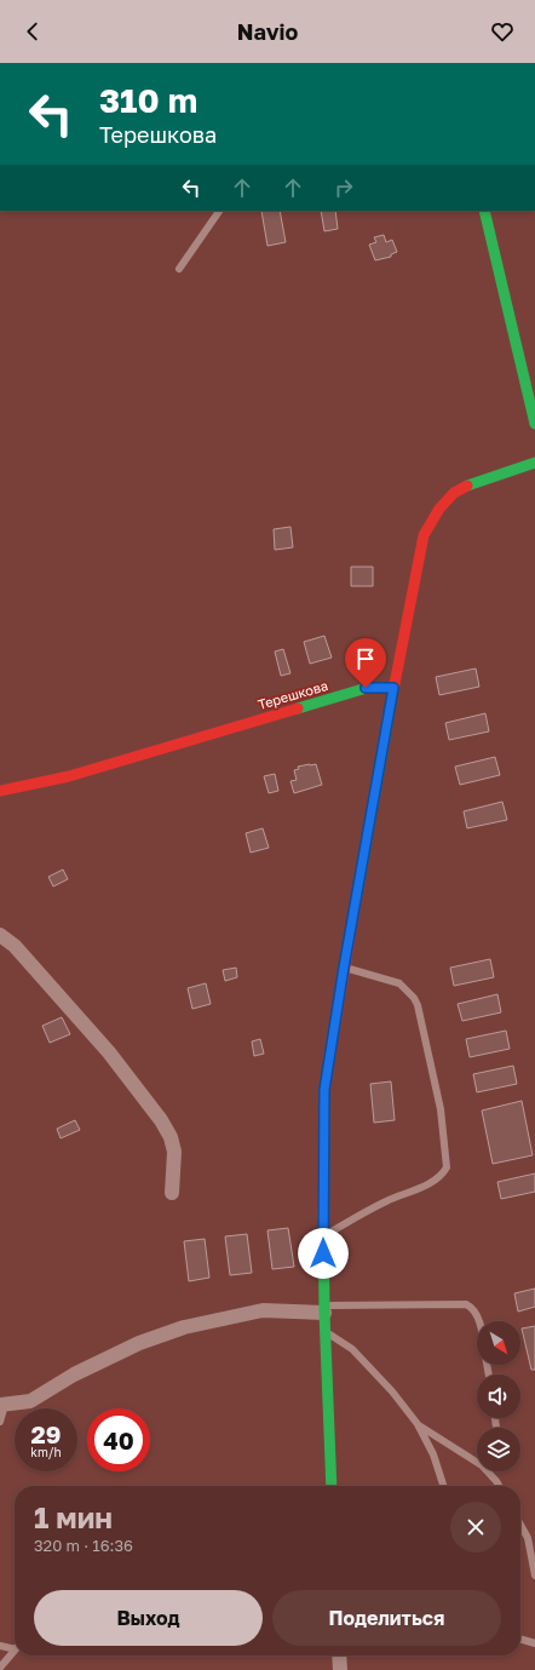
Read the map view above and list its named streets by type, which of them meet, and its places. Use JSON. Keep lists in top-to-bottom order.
{
  "streets": {
    "main road": ["Терешкова"]
  },
  "north": "bottom right",
  "page": {
    "header": "Navio",
    "turn": ["310 m", "Терешкова"],
    "speed": "29 km/h",
    "limit": "40",
    "heading": ["1 мин", "320 m · 16:36"],
    "buttons": ["Выход", "Поделиться"]
  }
}
